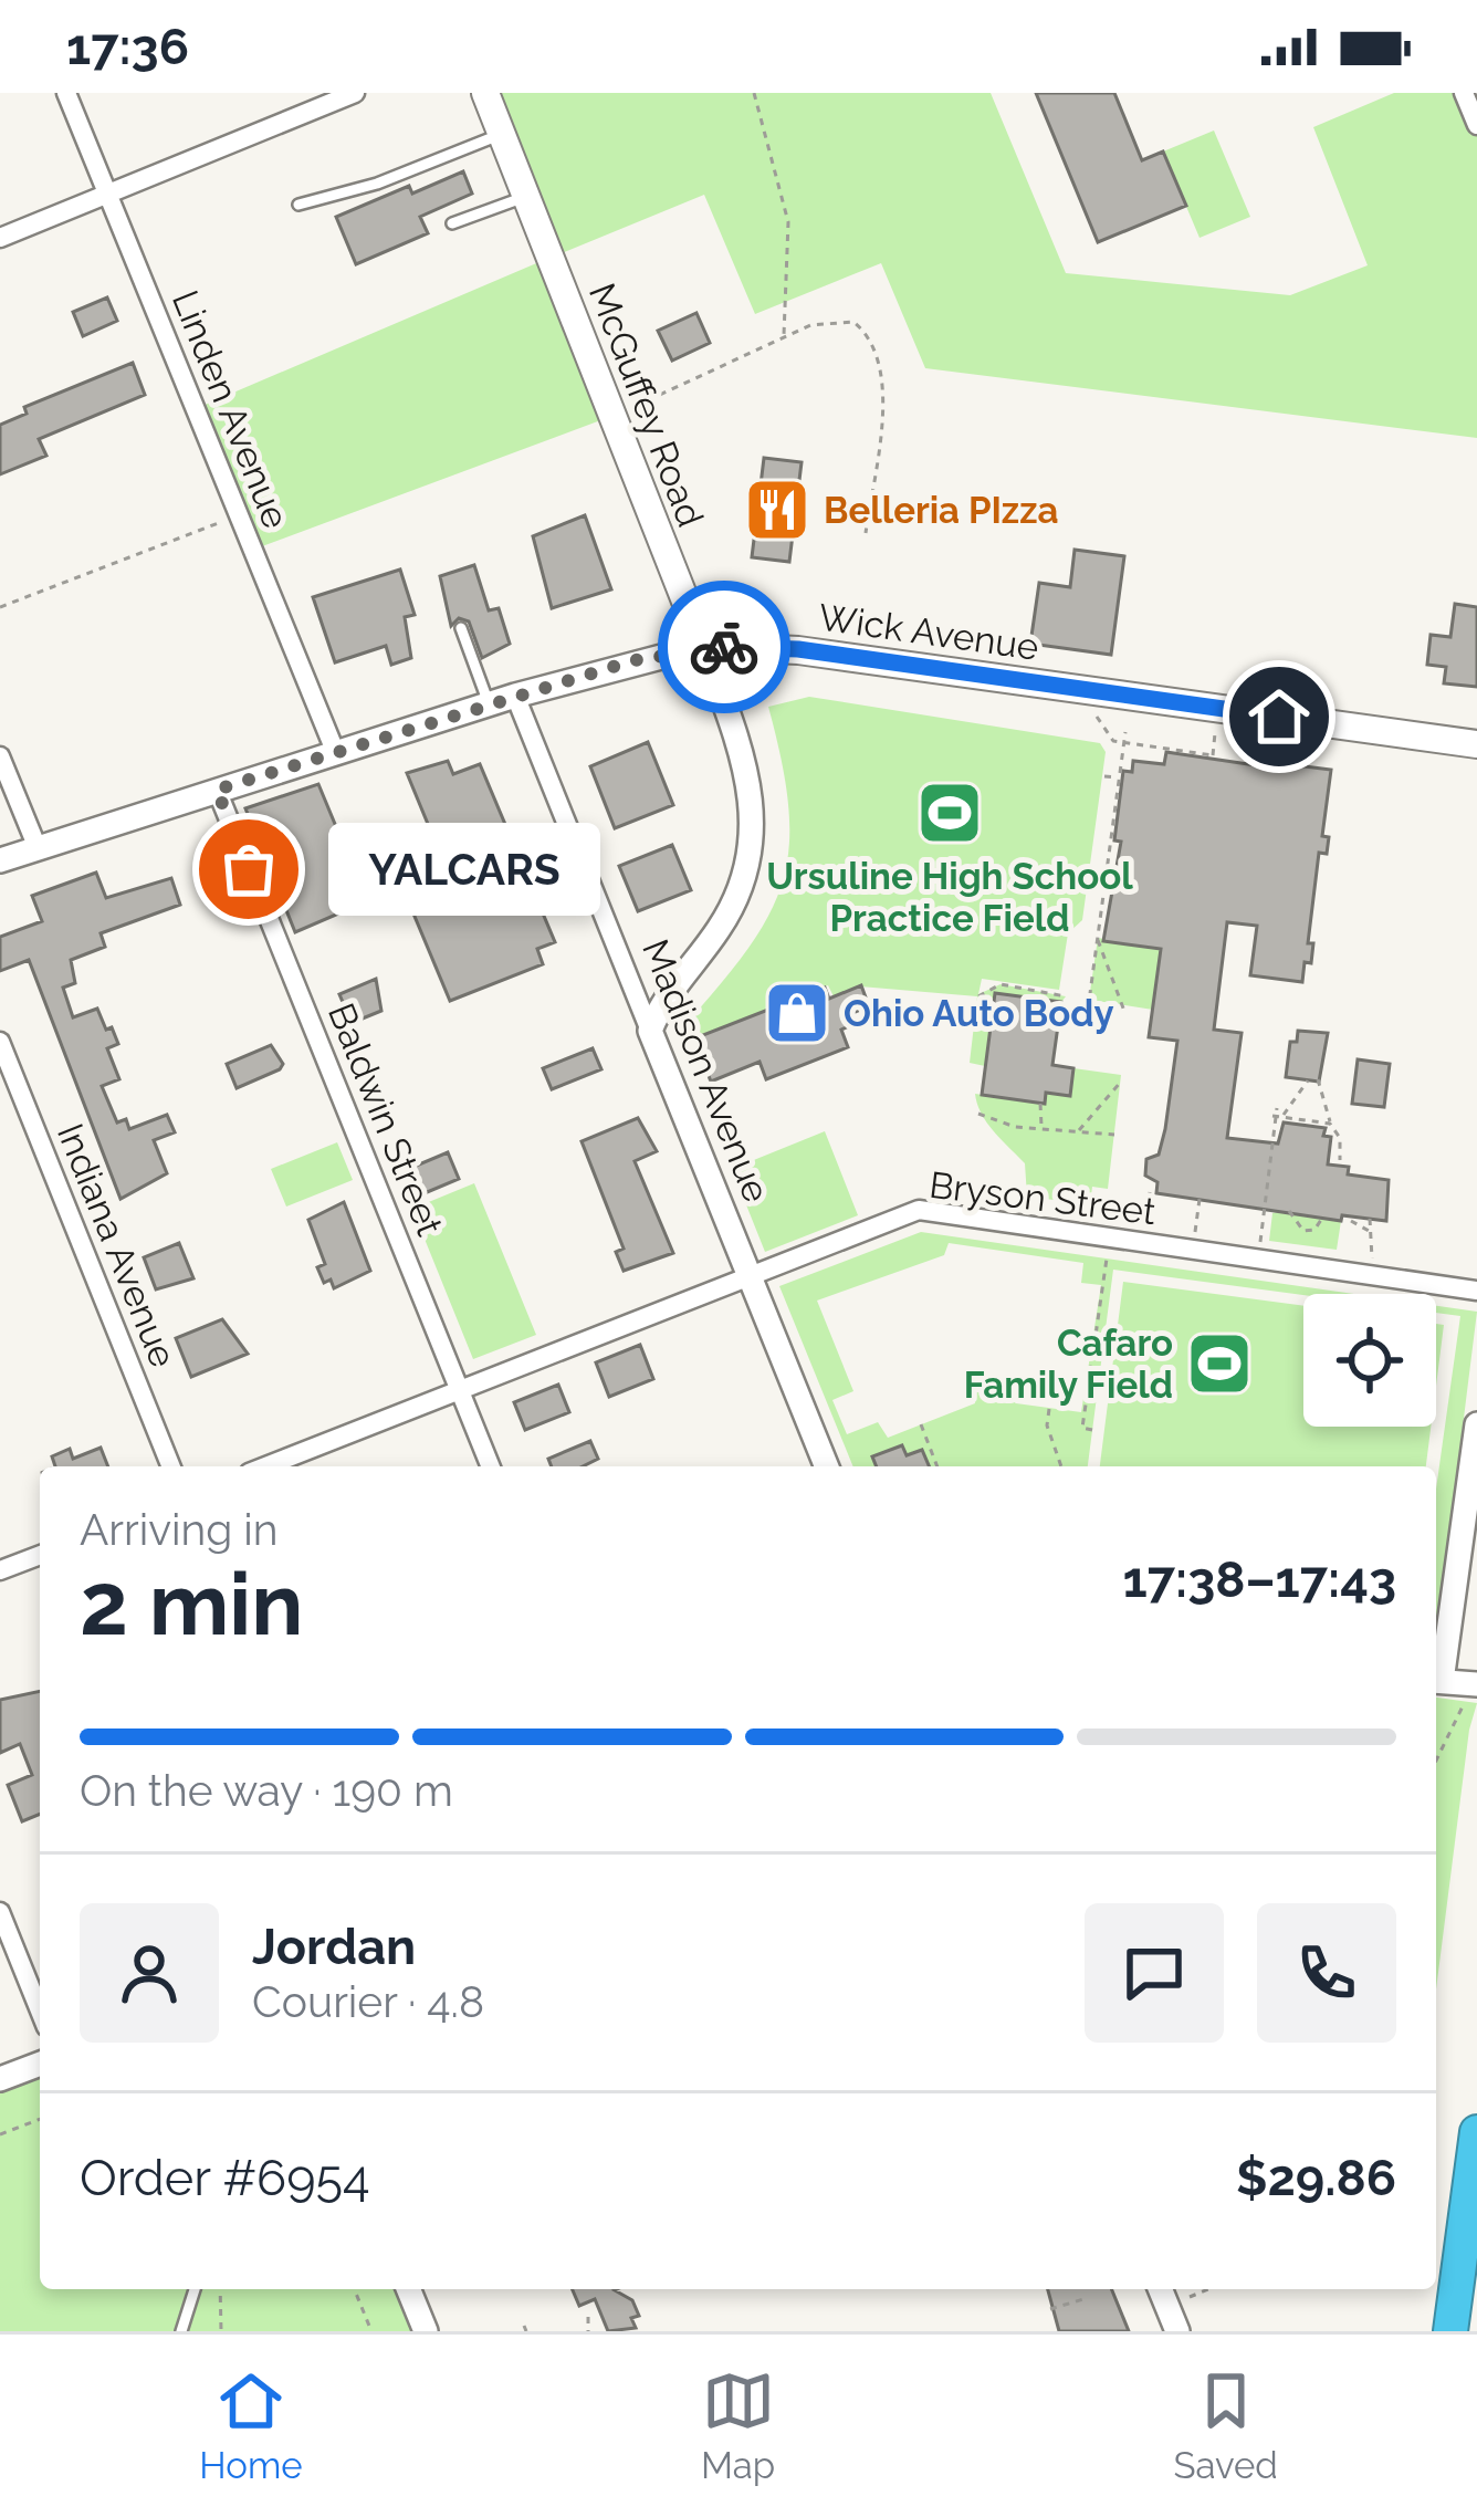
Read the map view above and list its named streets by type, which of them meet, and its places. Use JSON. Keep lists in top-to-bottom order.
{
  "streets": {
    "main road": ["McGuffey Road", "Wick Avenue"],
    "street": [
      "Linden Avenue",
      "Madison Avenue",
      "Baldwin Street",
      "Bryson Street",
      "Indiana Avenue"
    ]
  },
  "crossings": [
    ["McGuffey Road", "Wick Avenue"],
    ["McGuffey Road", "Madison Avenue"],
    ["Linden Avenue", "Wick Avenue"],
    ["Wick Avenue", "Madison Avenue"],
    ["Wick Avenue", "Baldwin Street"],
    ["Madison Avenue", "Bryson Street"],
    ["Baldwin Street", "Bryson Street"]
  ],
  "places": {
    "restaurant": ["Belleria PIzza"],
    "sports": ["Ursuline High School Practice Field", "Cafaro Family Field"],
    "other": ["YALCARS"],
    "shop": ["Ohio Auto Body"]
  },
  "page": {
    "status": "17:36",
    "bubble": "YALCARS",
    "heading": ["2 min", "Arriving in", "17:38–17:43"],
    "panel": [
      "Jordan",
      "Courier · 4.8",
      "Order #6954",
      "$29.86"
    ],
    "bar": "On the way · 190 m",
    "tabs": ["Home", "Map", "Saved"]
  }
}
